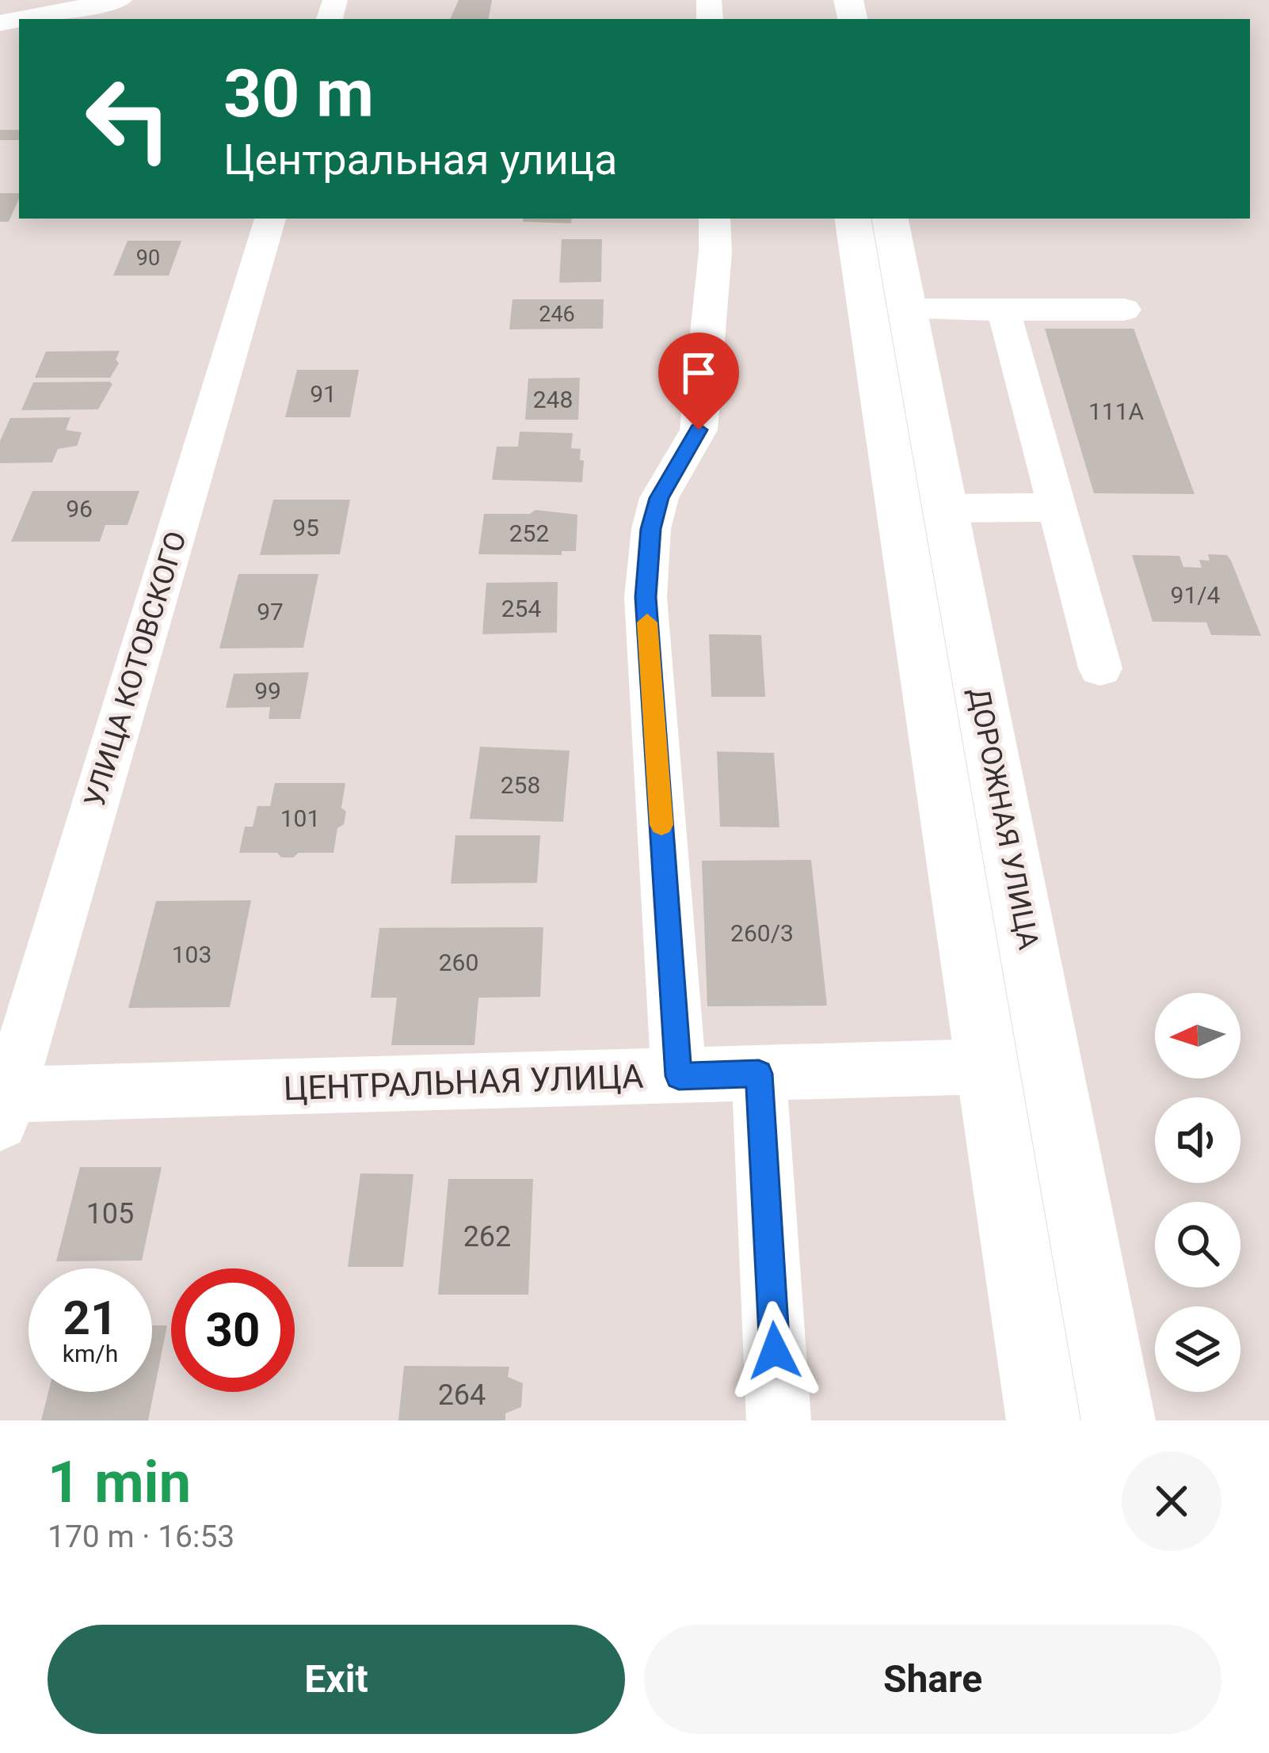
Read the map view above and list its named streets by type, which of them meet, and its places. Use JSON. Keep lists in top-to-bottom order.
{
  "streets": {
    "main road": ["ДОРОЖНАЯ УЛИЦА"],
    "street": ["УЛИЦА КОТОВСКОГО", "ЦЕНТРАЛЬНАЯ УЛИЦА"]
  },
  "crossings": [
    ["УЛИЦА КОТОВСКОГО", "ЦЕНТРАЛЬНАЯ УЛИЦА"],
    ["ДОРОЖНАЯ УЛИЦА", "ЦЕНТРАЛЬНАЯ УЛИЦА"]
  ],
  "house_numbers": [
    "90",
    "246",
    "91",
    "248",
    "111А",
    "96",
    "95",
    "252",
    "91/4",
    "254",
    "97",
    "99",
    "258",
    "101",
    "260/3",
    "103",
    "260",
    "105",
    "262",
    "264"
  ],
  "north": "left",
  "page": {
    "turn": ["30 m", "Центральная улица"],
    "speed": "21 km/h",
    "limit": "30",
    "heading": ["1 min", "170 m · 16:53"],
    "buttons": ["Exit", "Share"]
  }
}
